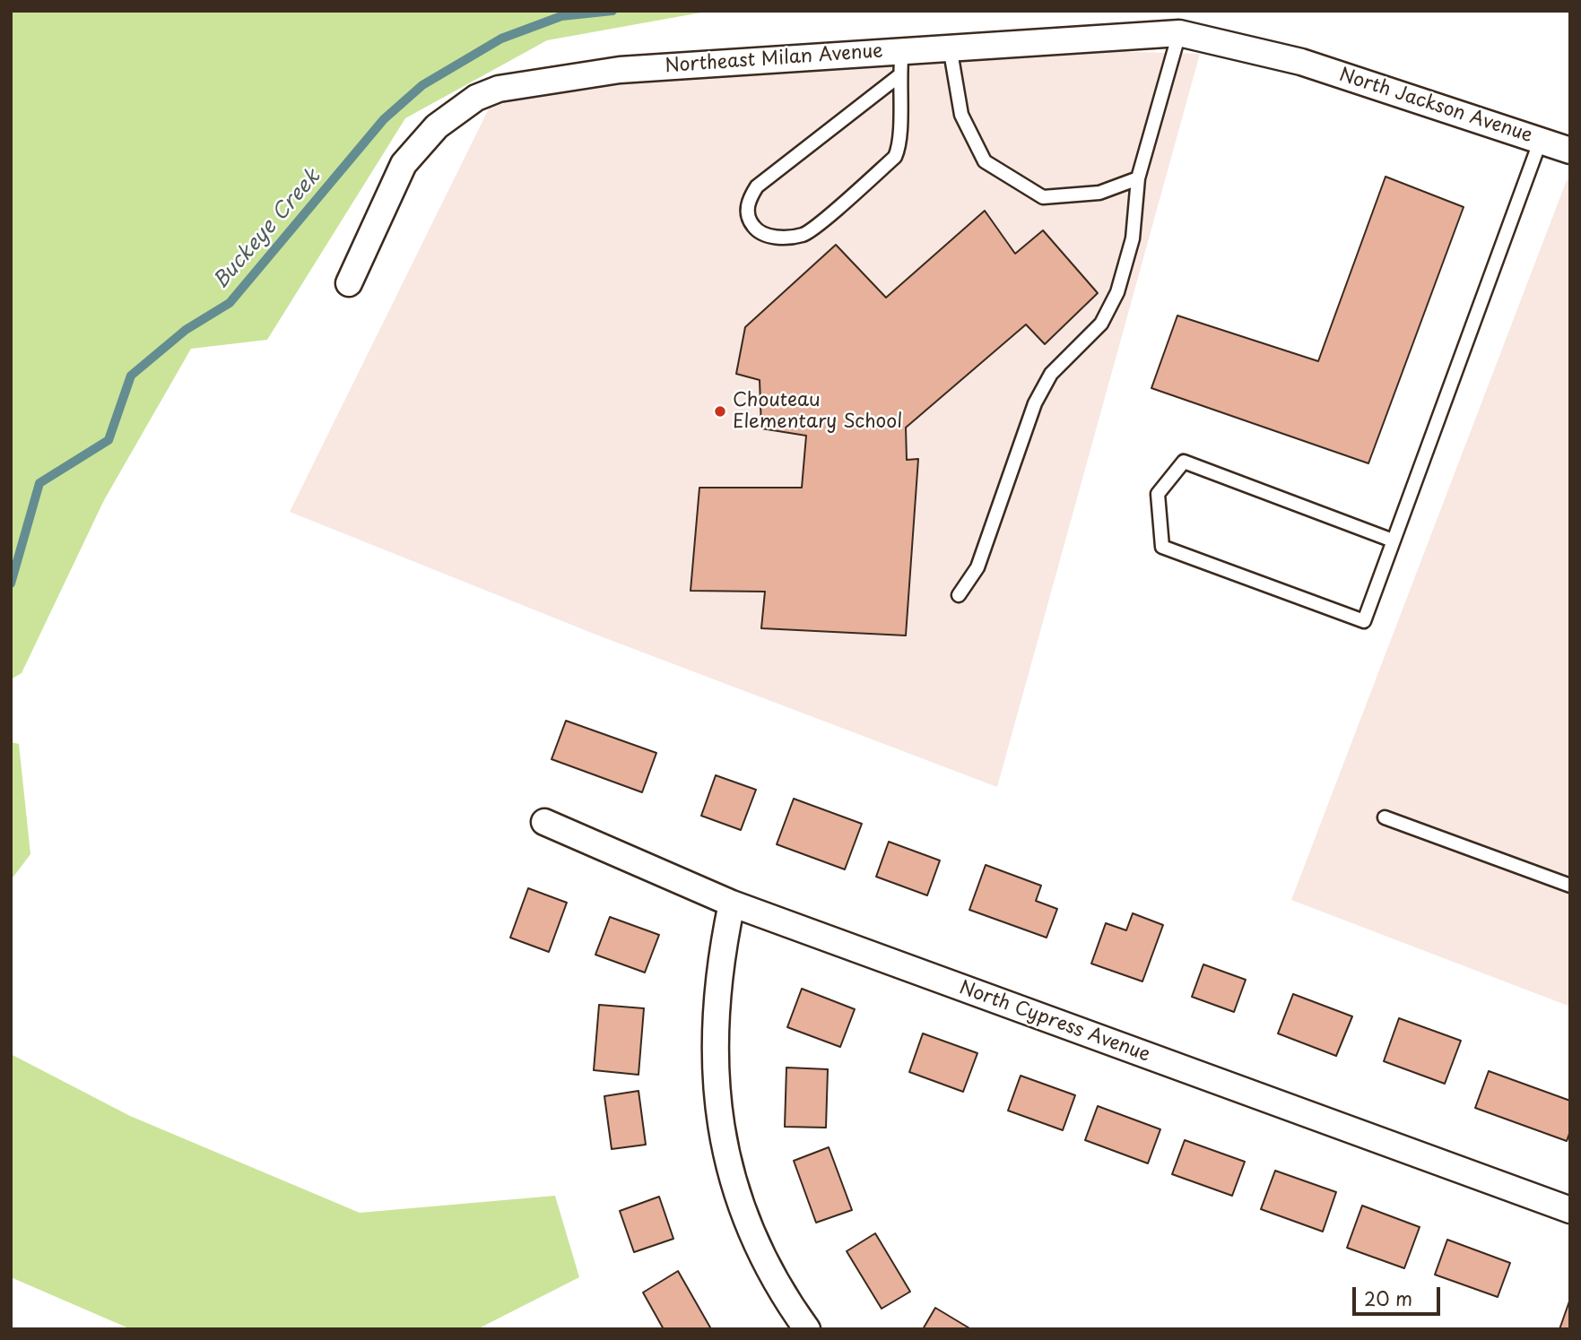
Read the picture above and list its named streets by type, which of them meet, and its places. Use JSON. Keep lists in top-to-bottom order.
{
  "streets": {
    "street": ["Northeast Milan Avenue", "North Jackson Avenue", "North Cypress Avenue"]
  },
  "crossings": [
    ["Northeast Milan Avenue", "North Jackson Avenue"]
  ],
  "water": ["Buckeye Creek"],
  "places": ["Chouteau Elementary School"],
  "scale_bar": "20 m"
}
